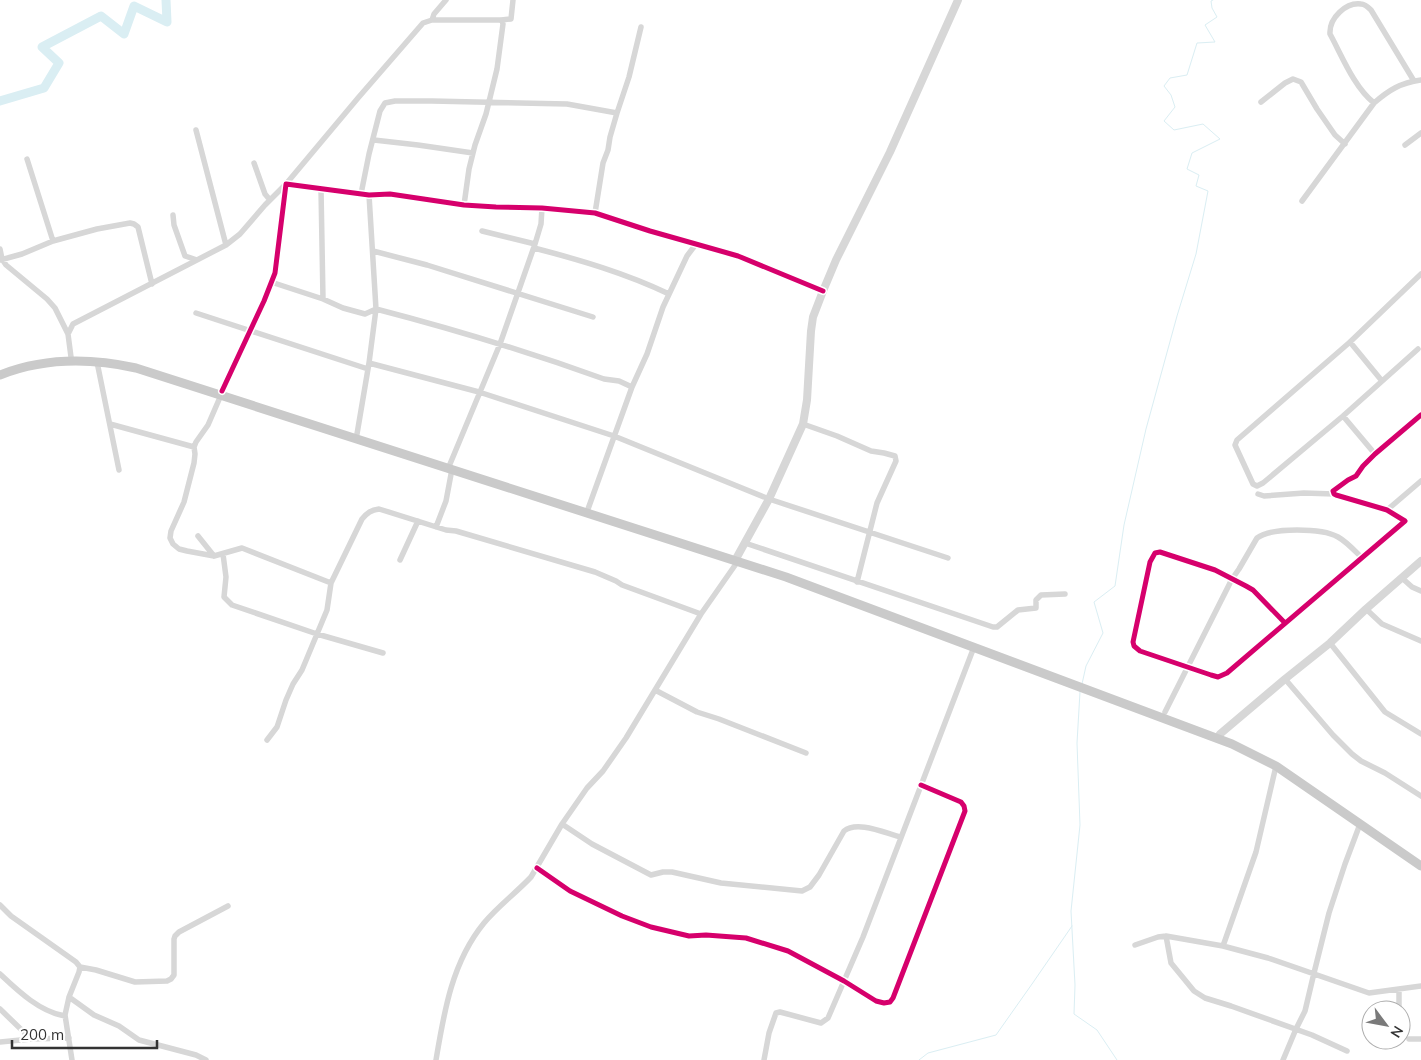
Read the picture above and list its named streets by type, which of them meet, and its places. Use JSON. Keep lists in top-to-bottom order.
{
  "scale_bar": "200 m",
  "north": "bottom right"
}
